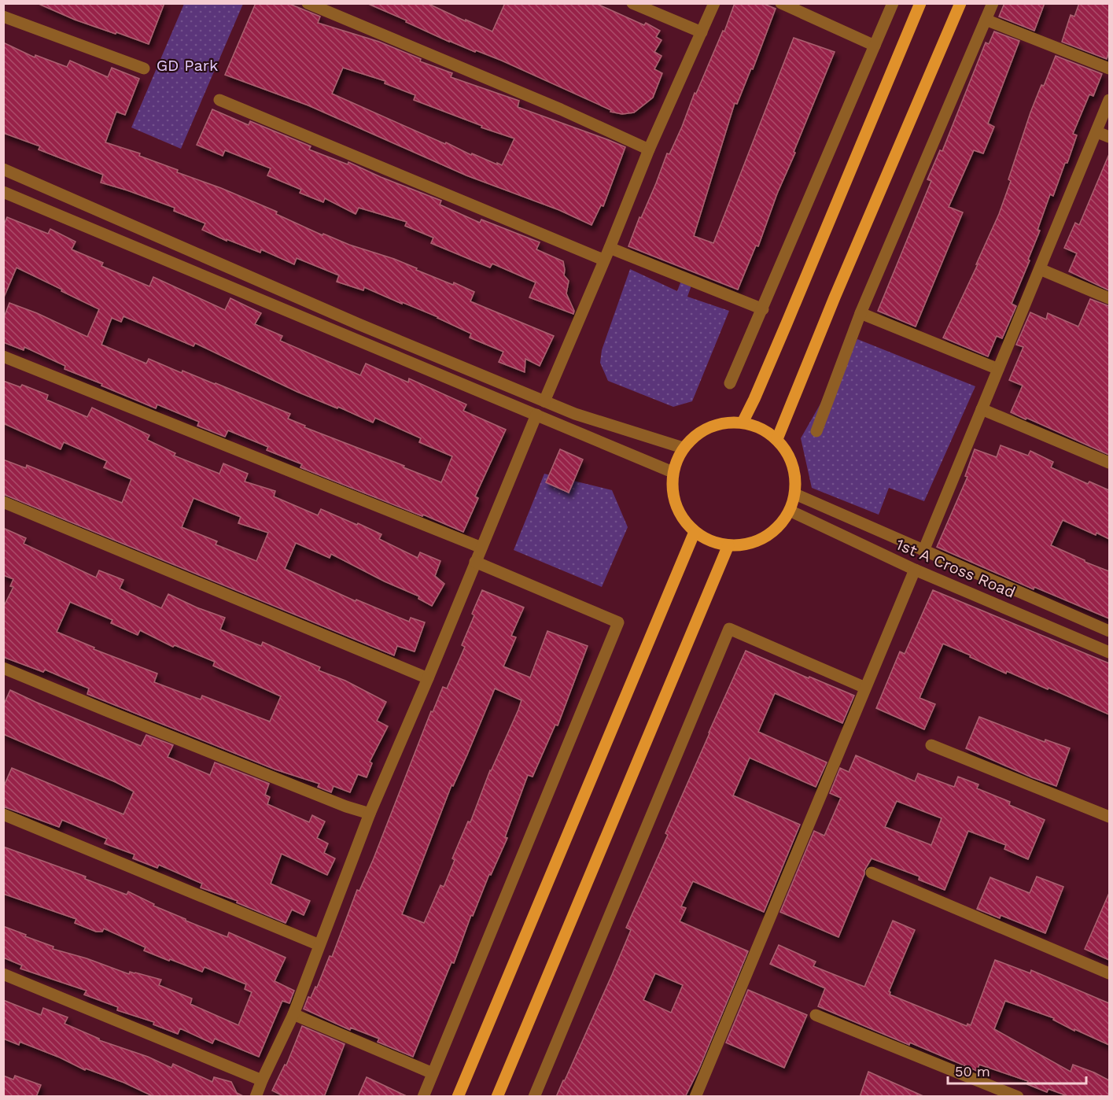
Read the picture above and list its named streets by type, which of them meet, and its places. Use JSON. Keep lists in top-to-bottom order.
{
  "streets": {
    "street": ["1st A Cross Road"]
  },
  "parks": ["GD Park"],
  "scale_bar": "50 m"
}
